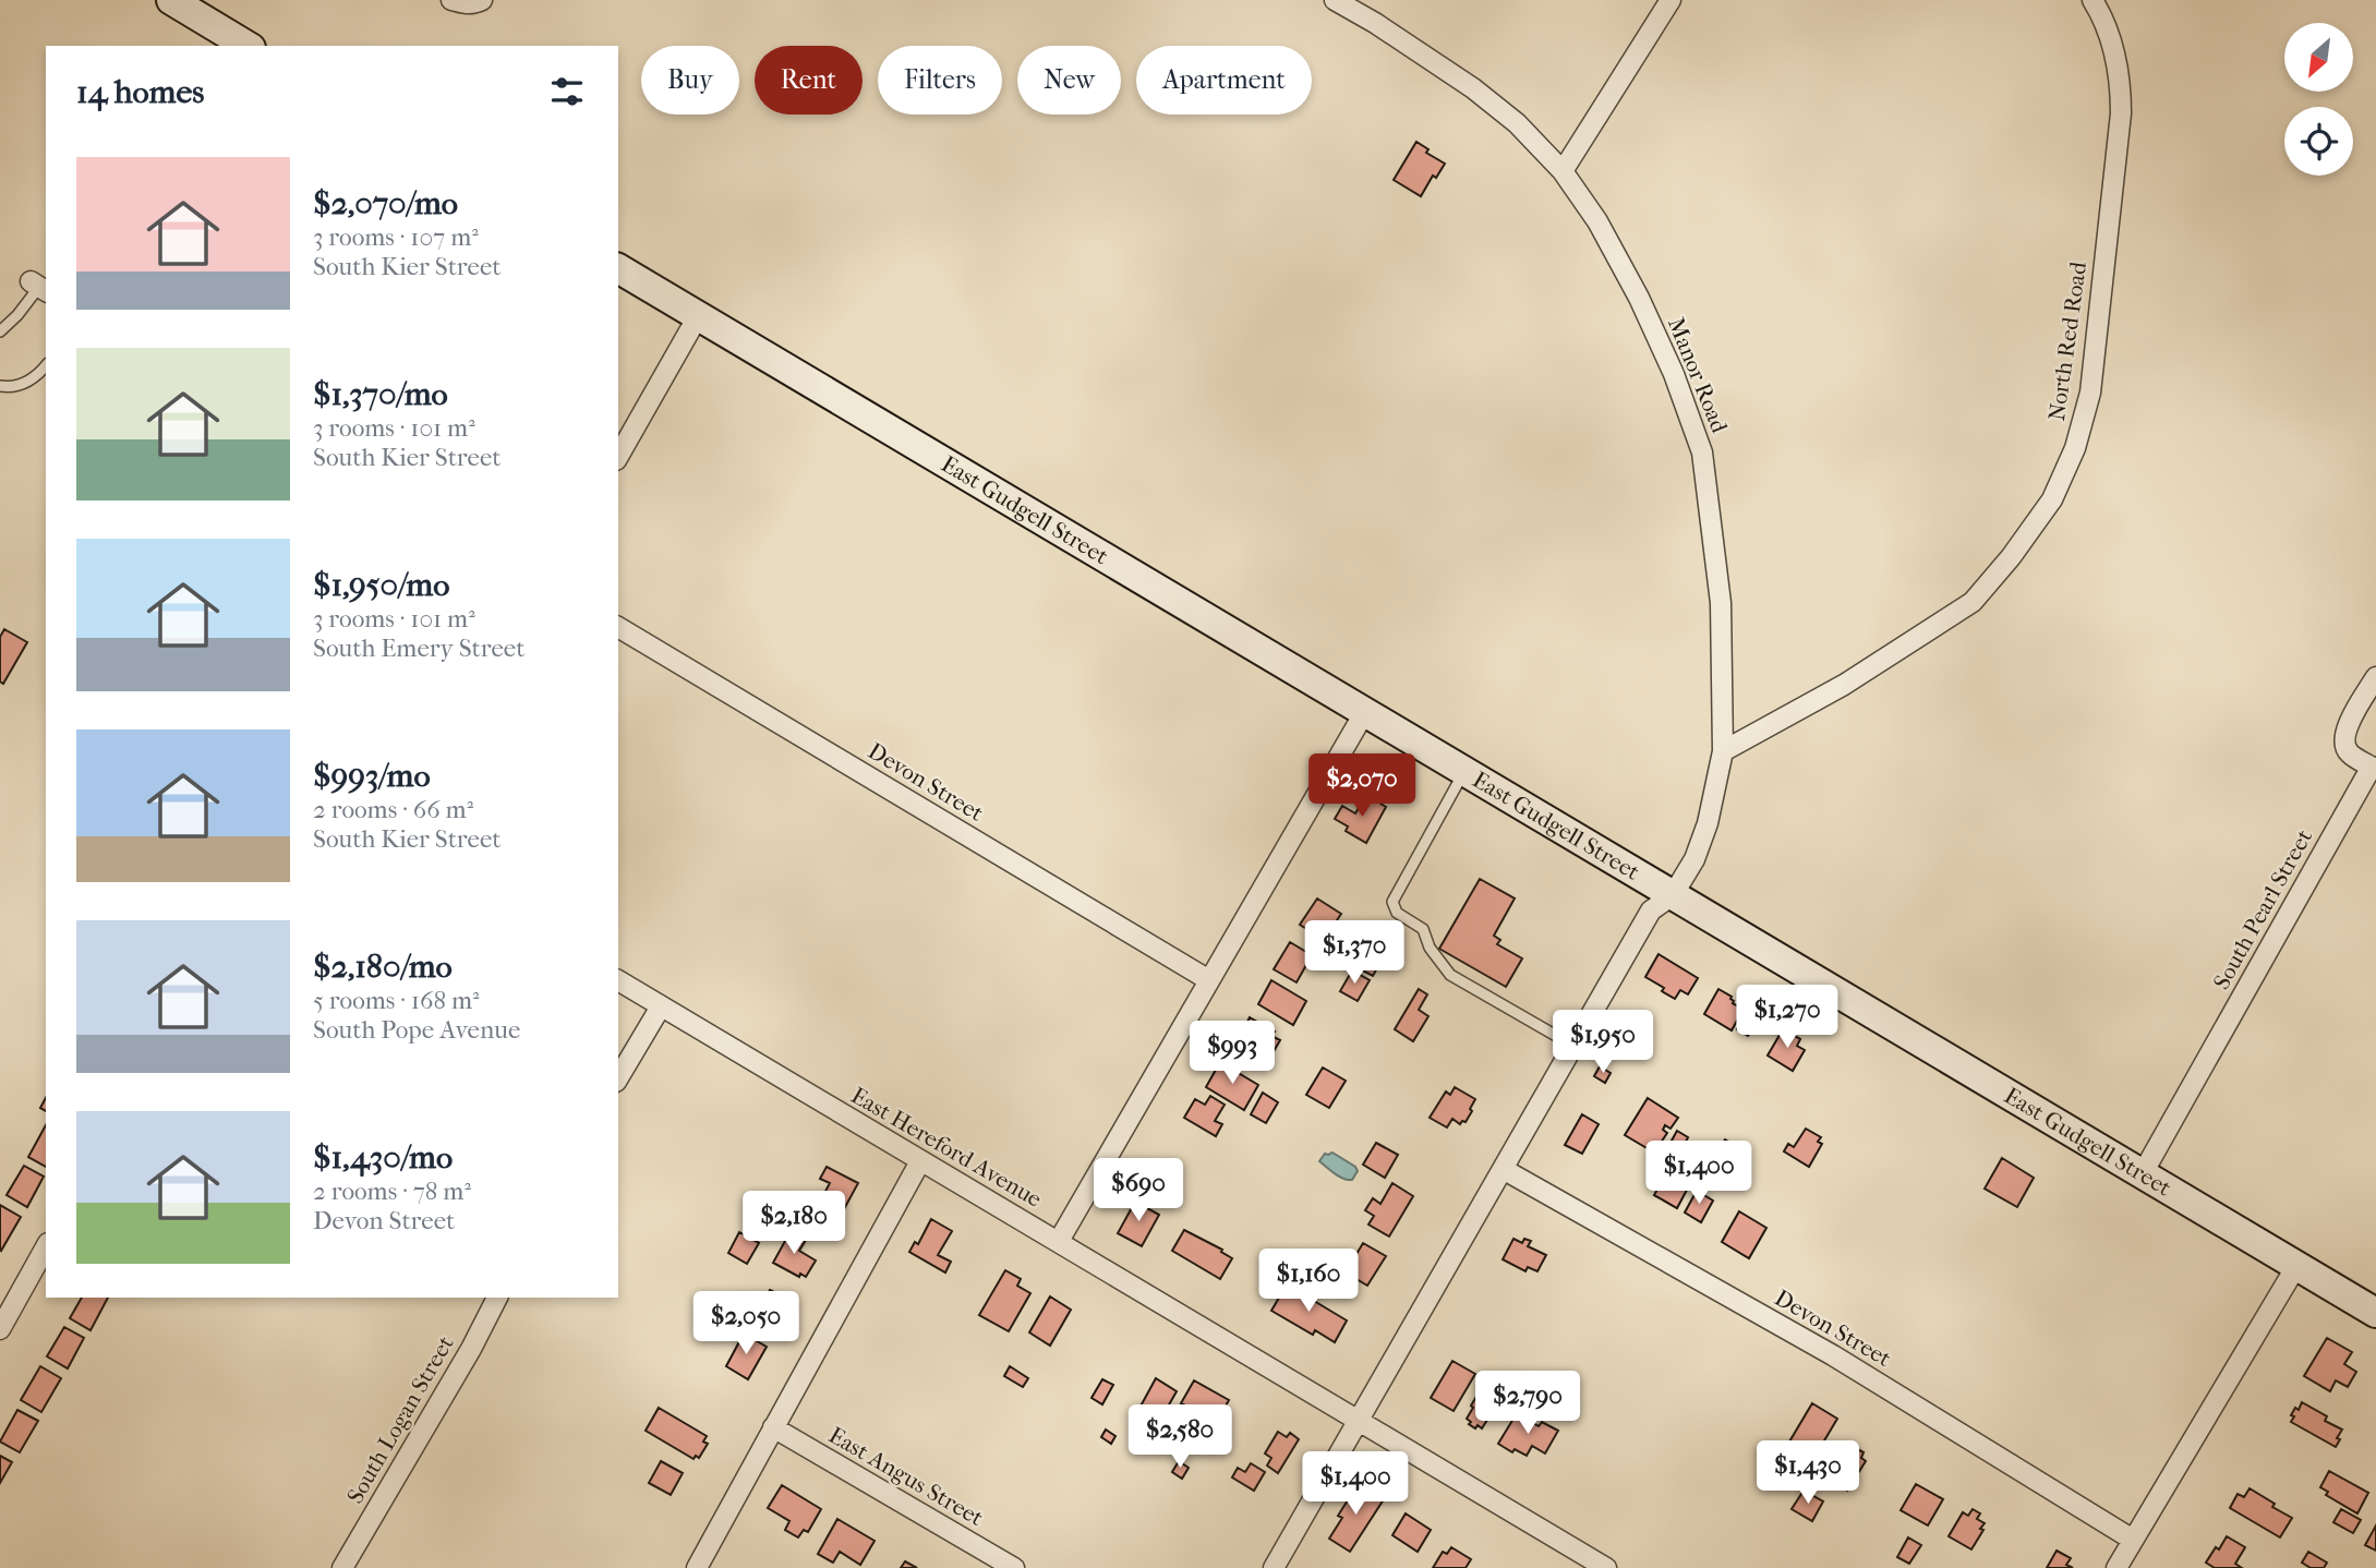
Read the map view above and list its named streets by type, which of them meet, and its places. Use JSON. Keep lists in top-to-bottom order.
{
  "streets": {
    "street": [
      "North Red Road",
      "Manor Road",
      "East Gudgell Street",
      "Devon Street",
      "South Pearl Street",
      "East Hereford Avenue",
      "South Logan Street",
      "East Angus Street"
    ]
  },
  "crossings": [
    ["North Red Road", "Manor Road"],
    ["Manor Road", "East Gudgell Street"],
    ["Manor Road", "Devon Street"],
    ["Manor Road", "East Hereford Avenue"],
    ["East Gudgell Street", "South Pearl Street"]
  ],
  "north": "bottom left",
  "page": {
    "chip": [
      "Buy",
      "Rent",
      "Filters",
      "New",
      "Apartment"
    ],
    "heading": "14 homes",
    "list": [
      {
        "name": "$2,070/mo",
        "note": "3 rooms · 107 m² · South Kier Street"
      },
      {
        "name": "$1,370/mo",
        "note": "3 rooms · 101 m² · South Kier Street"
      },
      {
        "name": "$1,950/mo",
        "note": "3 rooms · 101 m² · South Emery Street"
      },
      {
        "name": "$993/mo",
        "note": "2 rooms · 66 m² · South Kier Street"
      },
      {
        "name": "$2,180/mo",
        "note": "5 rooms · 168 m² · South Pope Avenue"
      },
      {
        "name": "$1,430/mo",
        "note": "2 rooms · 78 m² · Devon Street"
      }
    ],
    "price": [
      "$2,070",
      "$1,370",
      "$1,270",
      "$1,950",
      "$993",
      "$1,400",
      "$690",
      "$2,180",
      "$1,160",
      "$2,050",
      "$2,790",
      "$2,580",
      "$1,430",
      "$1,400"
    ]
  }
}
